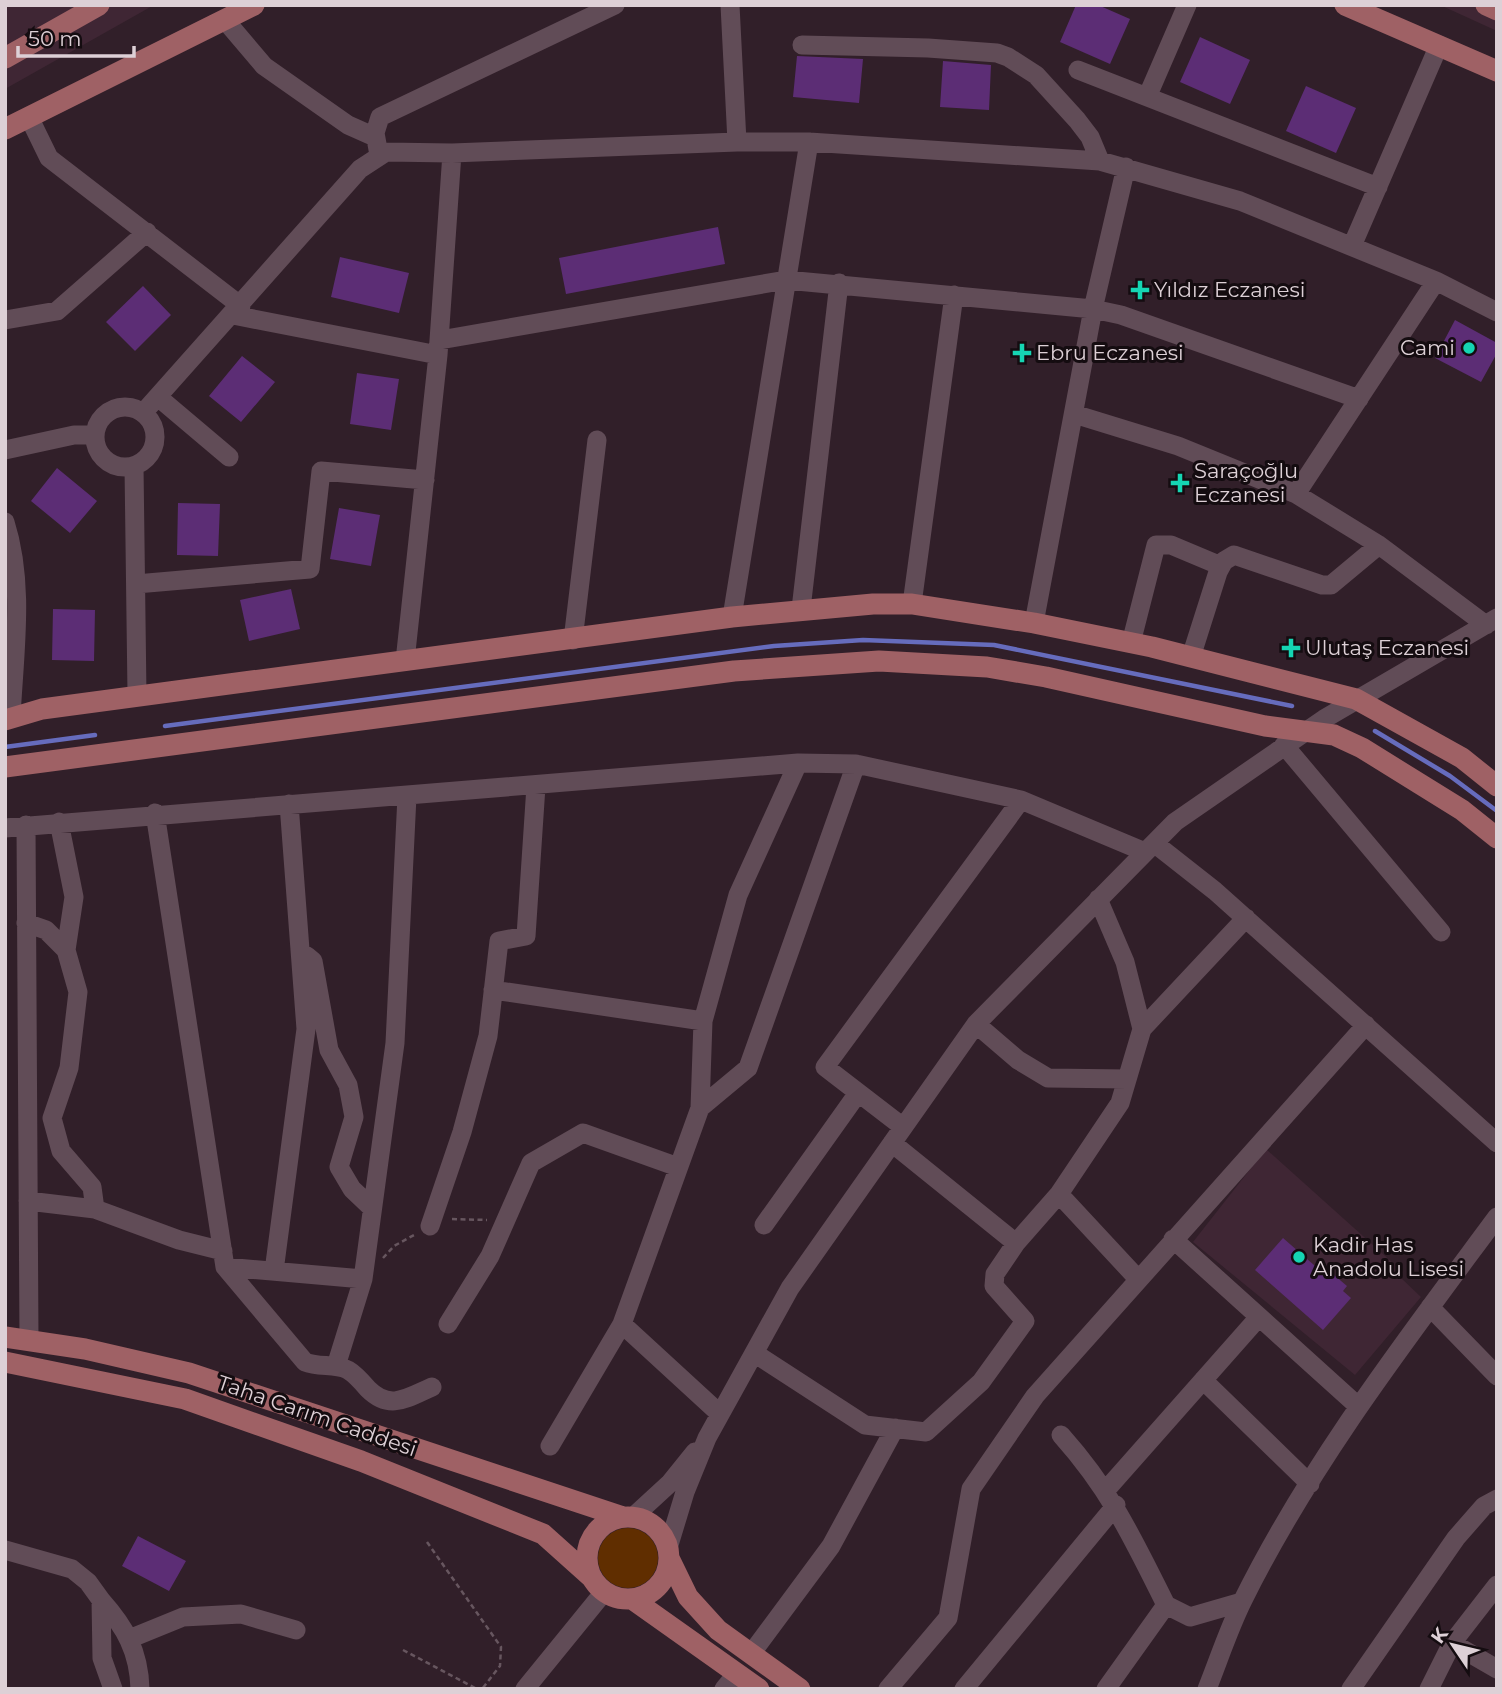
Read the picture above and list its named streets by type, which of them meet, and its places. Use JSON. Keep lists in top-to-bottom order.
{
  "streets": {
    "main road": ["Taha Carım Caddesi"]
  },
  "places": {
    "health": [
      "Yıldız Eczanesi",
      "Ebru Eczanesi",
      "Saraçoğlu Eczanesi",
      "Ulutaş Eczanesi"
    ],
    "other": ["Cami", "Kadir Has Anadolu Lisesi"]
  },
  "scale_bar": "50 m",
  "north": "top left"
}
